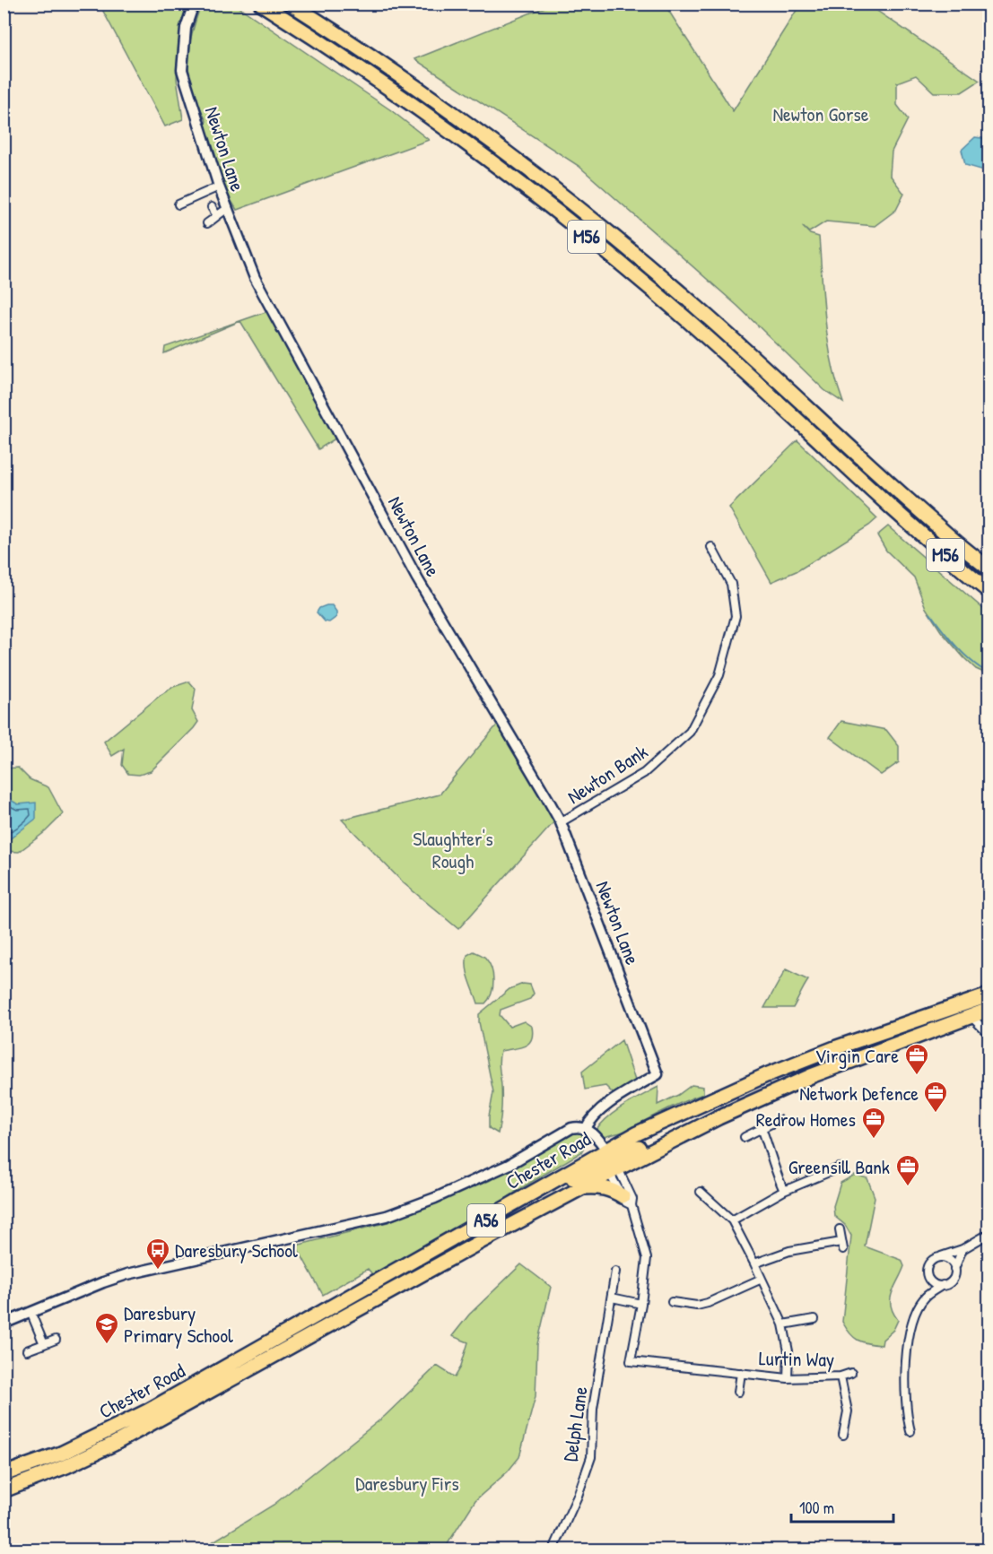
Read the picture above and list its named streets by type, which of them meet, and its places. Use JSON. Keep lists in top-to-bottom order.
{
  "streets": {
    "highway": ["M56", "Chester Road", "A56"],
    "street": [
      "Newton Lane",
      "Newton Bank",
      "Lurtin Way",
      "Delph Lane"
    ]
  },
  "crossings": [
    ["Newton Lane", "Newton Bank"],
    ["Newton Lane", "Chester Road"]
  ],
  "parks": ["Newton Gorse", "Slaughter's Rough", "Daresbury Firs"],
  "places": {
    "office": [
      "Virgin Care",
      "Network Defence",
      "Redrow Homes",
      "Greensill Bank"
    ],
    "bus stop": ["Daresbury School"],
    "school or university": ["Daresbury Primary School"]
  },
  "scale_bar": "100 m"
}
